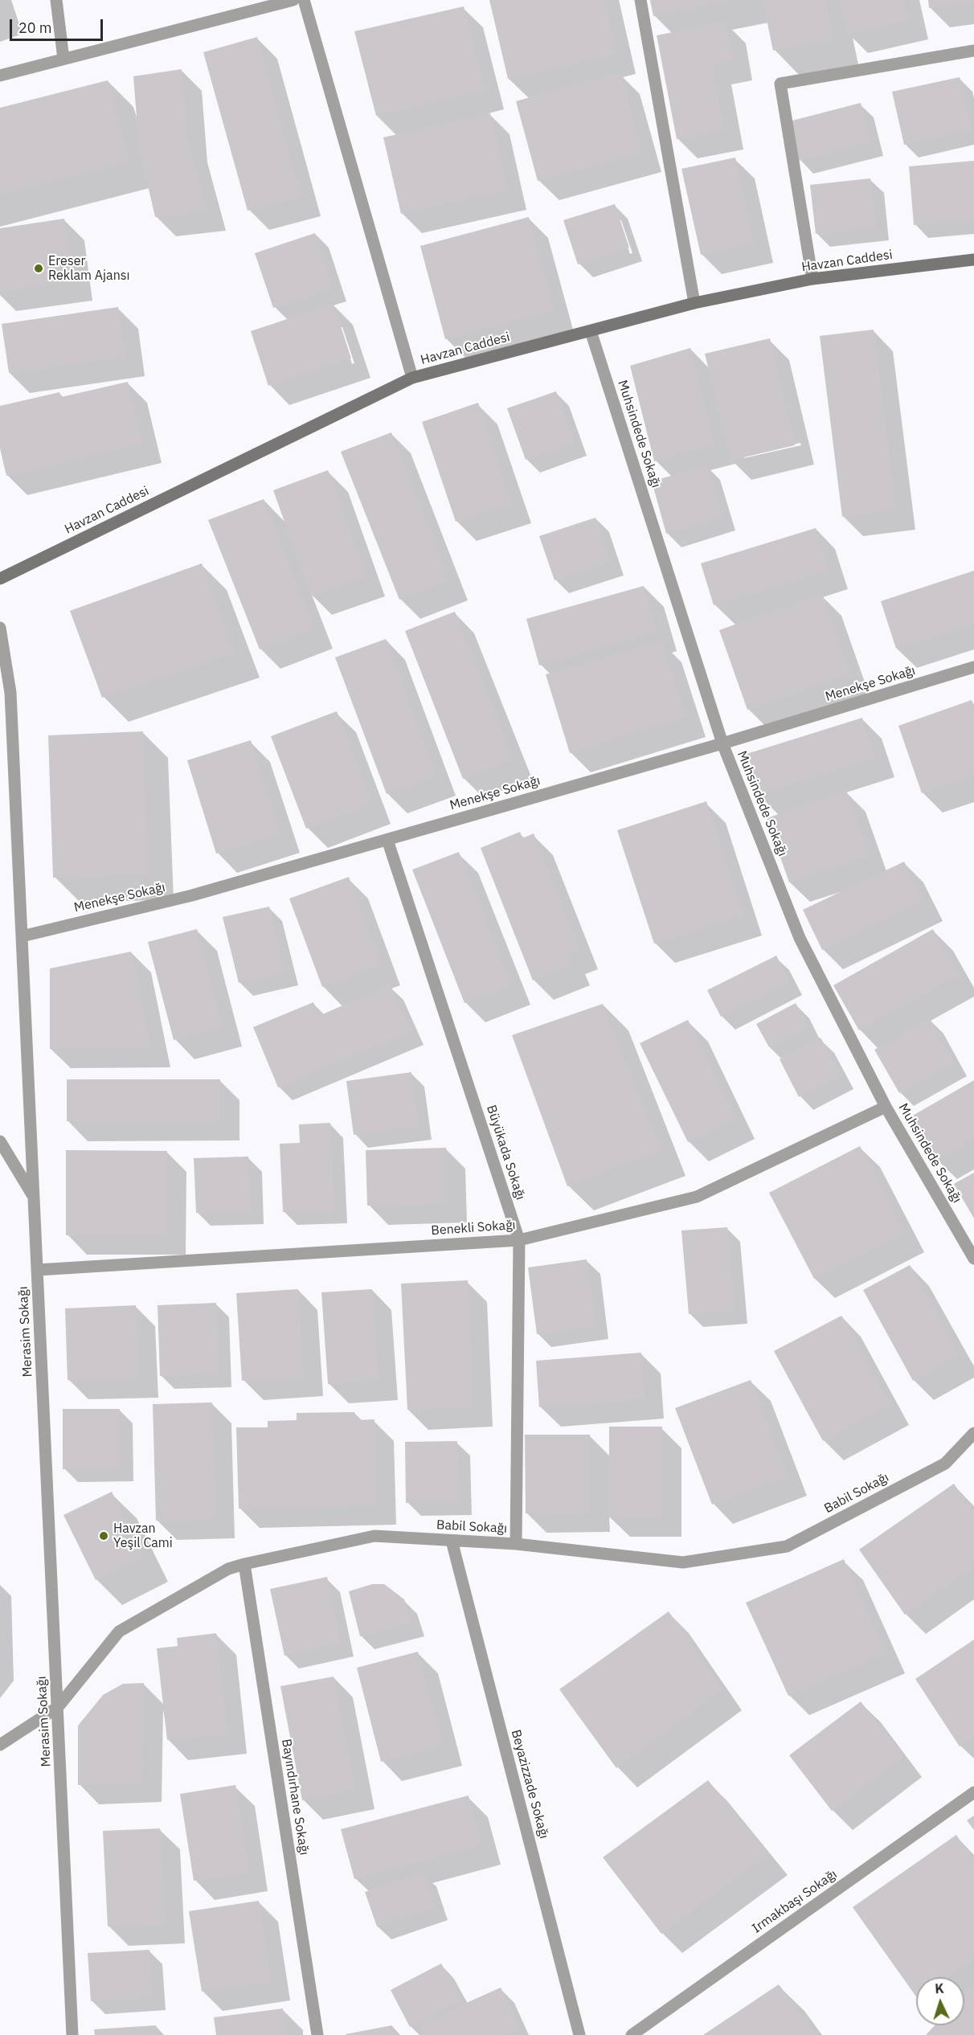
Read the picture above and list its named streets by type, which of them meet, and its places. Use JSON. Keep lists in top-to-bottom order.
{
  "streets": {
    "street": [
      "Havzan Caddesi",
      "Muhsindede Sokağı",
      "Menekşe Sokağı",
      "Büyükada Sokağı",
      "Benekli Sokağı",
      "Merasim Sokağı",
      "Babil Sokağı",
      "Beyazizzade Sokağı",
      "Bayındırhane Sokağı",
      "Irmakbaşı Sokağı"
    ]
  },
  "crossings": [
    ["Havzan Caddesi", "Muhsindede Sokağı"],
    ["Muhsindede Sokağı", "Menekşe Sokağı"],
    ["Muhsindede Sokağı", "Benekli Sokağı"],
    ["Menekşe Sokağı", "Büyükada Sokağı"],
    ["Menekşe Sokağı", "Merasim Sokağı"],
    ["Büyükada Sokağı", "Benekli Sokağı"],
    ["Büyükada Sokağı", "Babil Sokağı"],
    ["Benekli Sokağı", "Merasim Sokağı"],
    ["Merasim Sokağı", "Babil Sokağı"],
    ["Babil Sokağı", "Beyazizzade Sokağı"],
    ["Babil Sokağı", "Bayındırhane Sokağı"]
  ],
  "places": ["Ereser Reklam Ajansı", "Havzan Yeşil Cami"],
  "scale_bar": "20 m",
  "north": "top"
}
